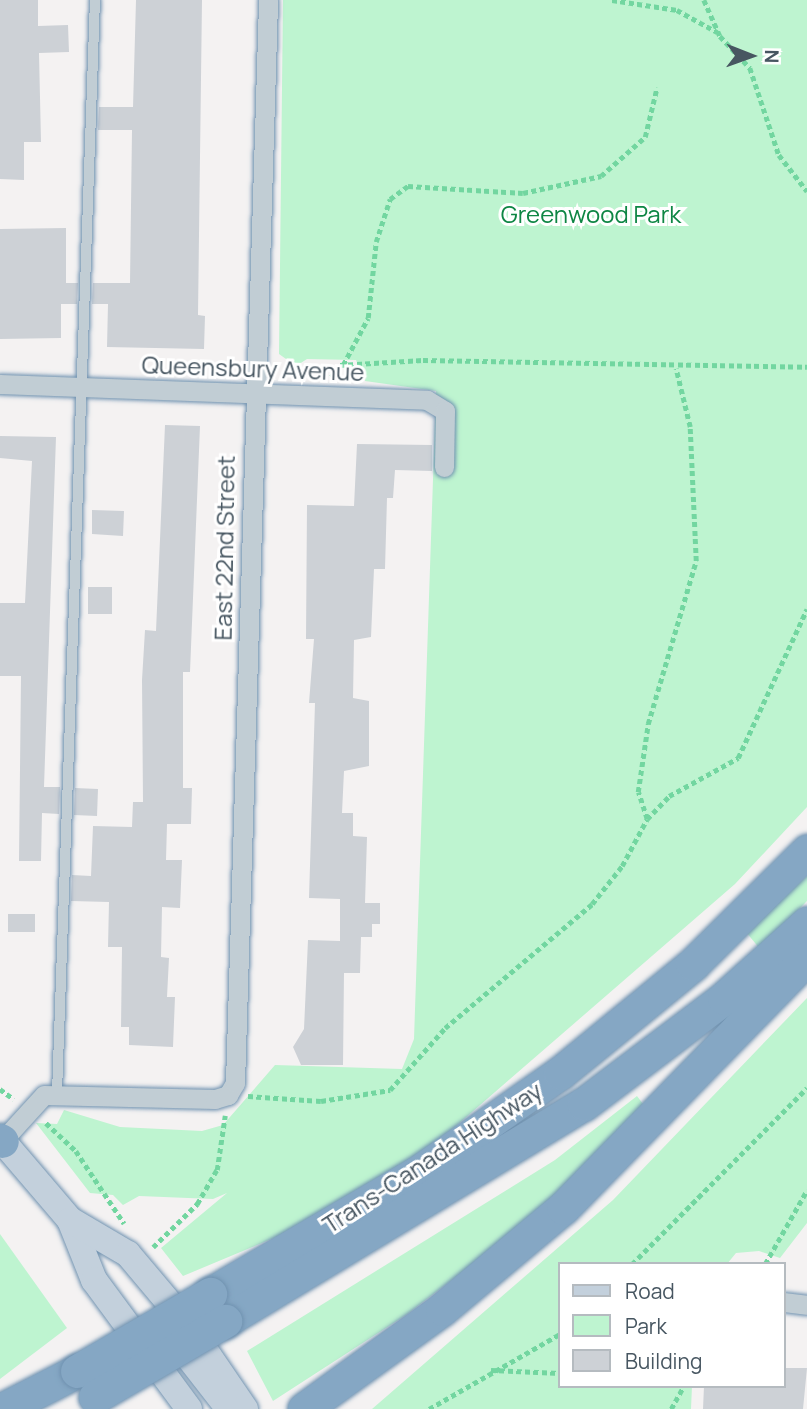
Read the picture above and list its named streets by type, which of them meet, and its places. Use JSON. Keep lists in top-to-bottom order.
{
  "streets": {
    "highway": ["Trans-Canada Highway"],
    "street": ["Queensbury Avenue", "East 22nd Street"]
  },
  "crossings": [
    ["Queensbury Avenue", "East 22nd Street"]
  ],
  "parks": ["Greenwood Park"],
  "legend": ["Road", "Park", "Building"],
  "north": "right"
}
